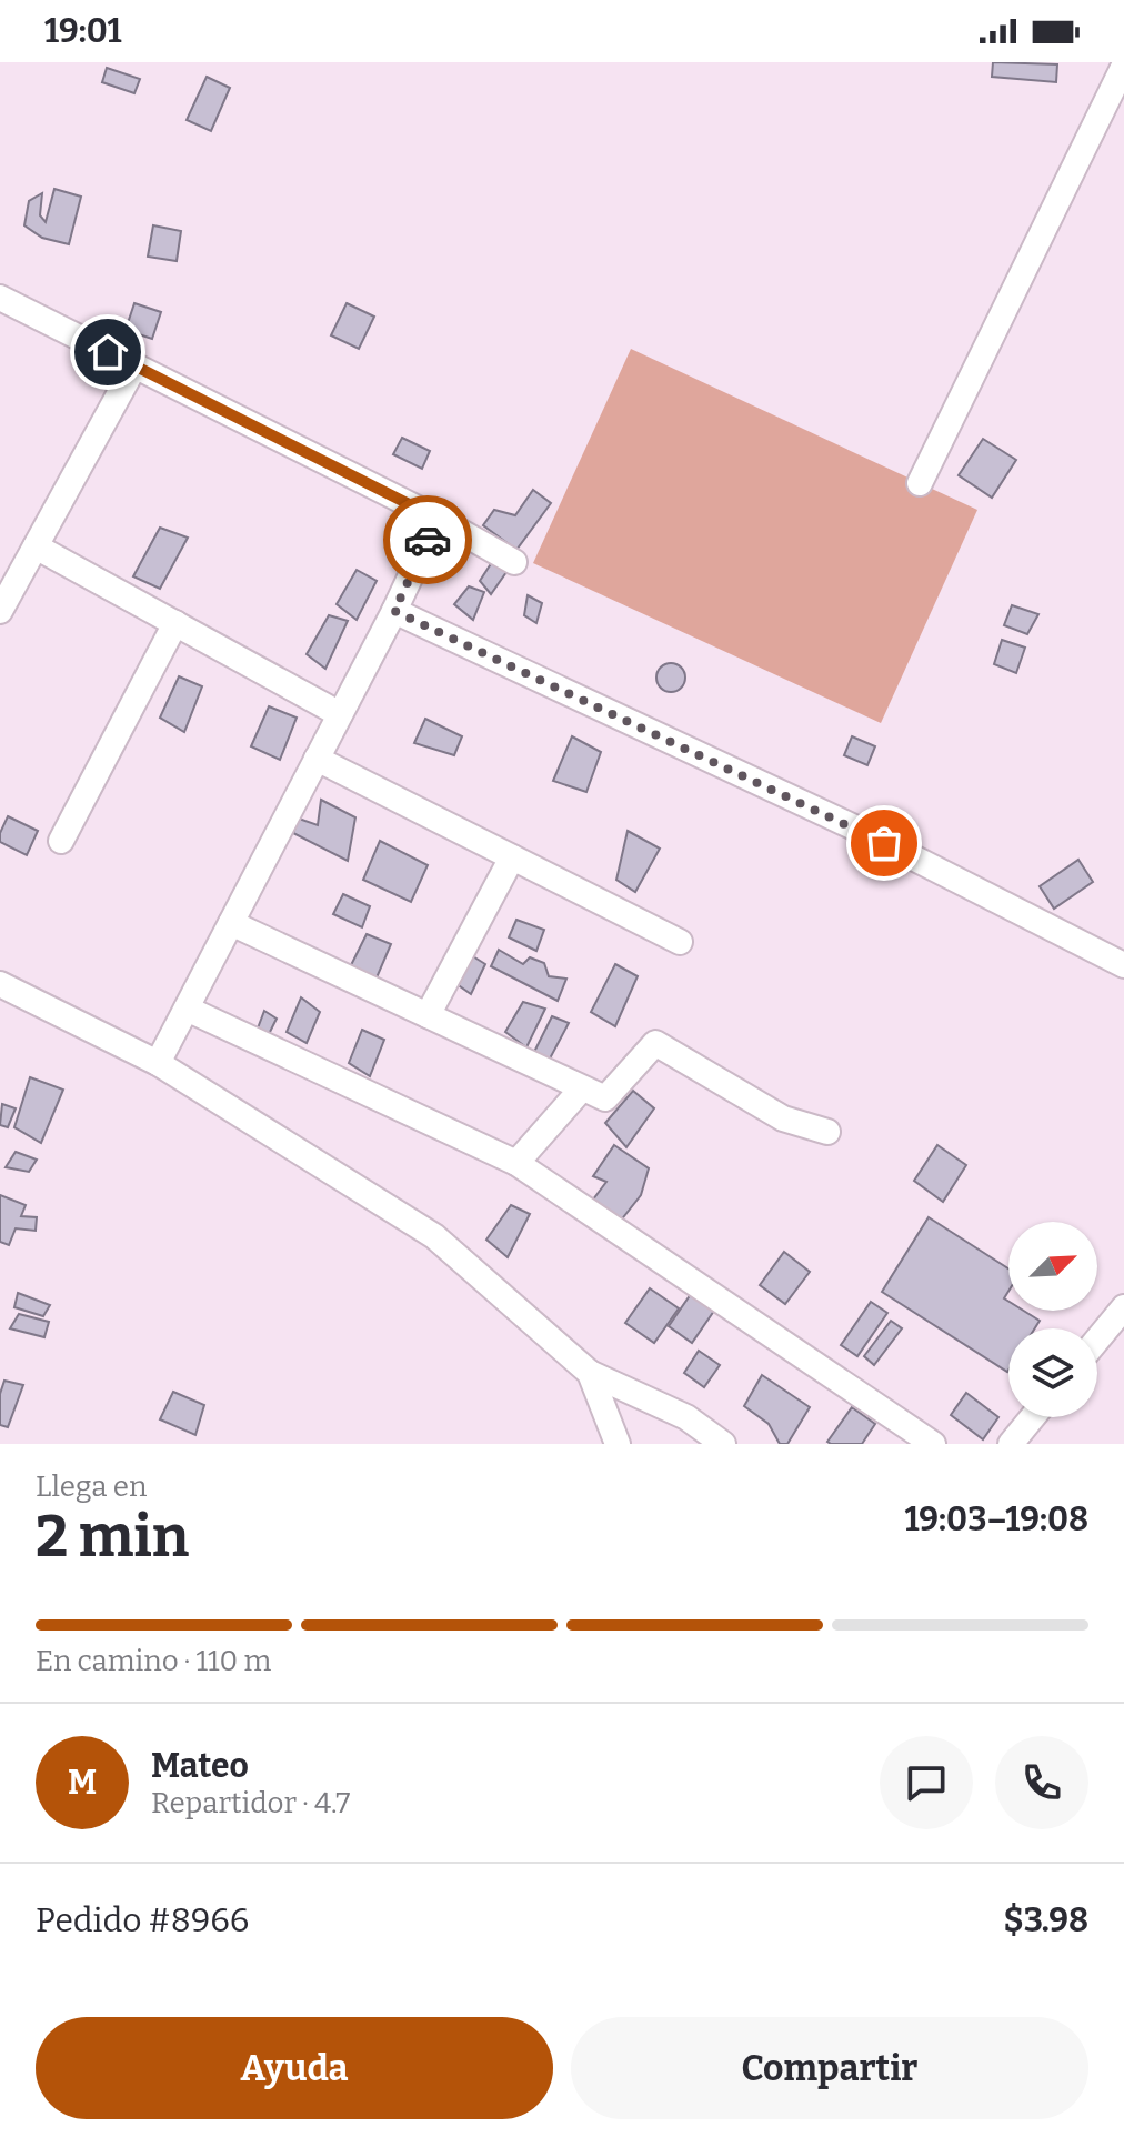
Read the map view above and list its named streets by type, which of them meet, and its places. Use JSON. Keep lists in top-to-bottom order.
{
  "north": "top right",
  "page": {
    "status": "19:01",
    "heading": ["2 min", "Llega en", "19:03–19:08"],
    "panel": [
      "Mateo",
      "Repartidor · 4.7",
      "Pedido #8966",
      "$3.98"
    ],
    "bar": "En camino · 110 m",
    "round": "M",
    "buttons": ["Ayuda", "Compartir"]
  }
}
